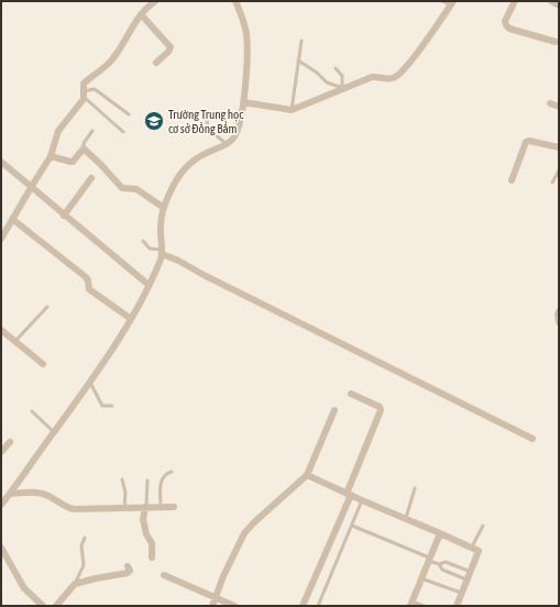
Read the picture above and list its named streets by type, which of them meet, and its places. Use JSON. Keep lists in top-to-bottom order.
{
  "places": {
    "school or university": ["Trường Trung học cơ sở Đồng Bẩm"]
  }
}
